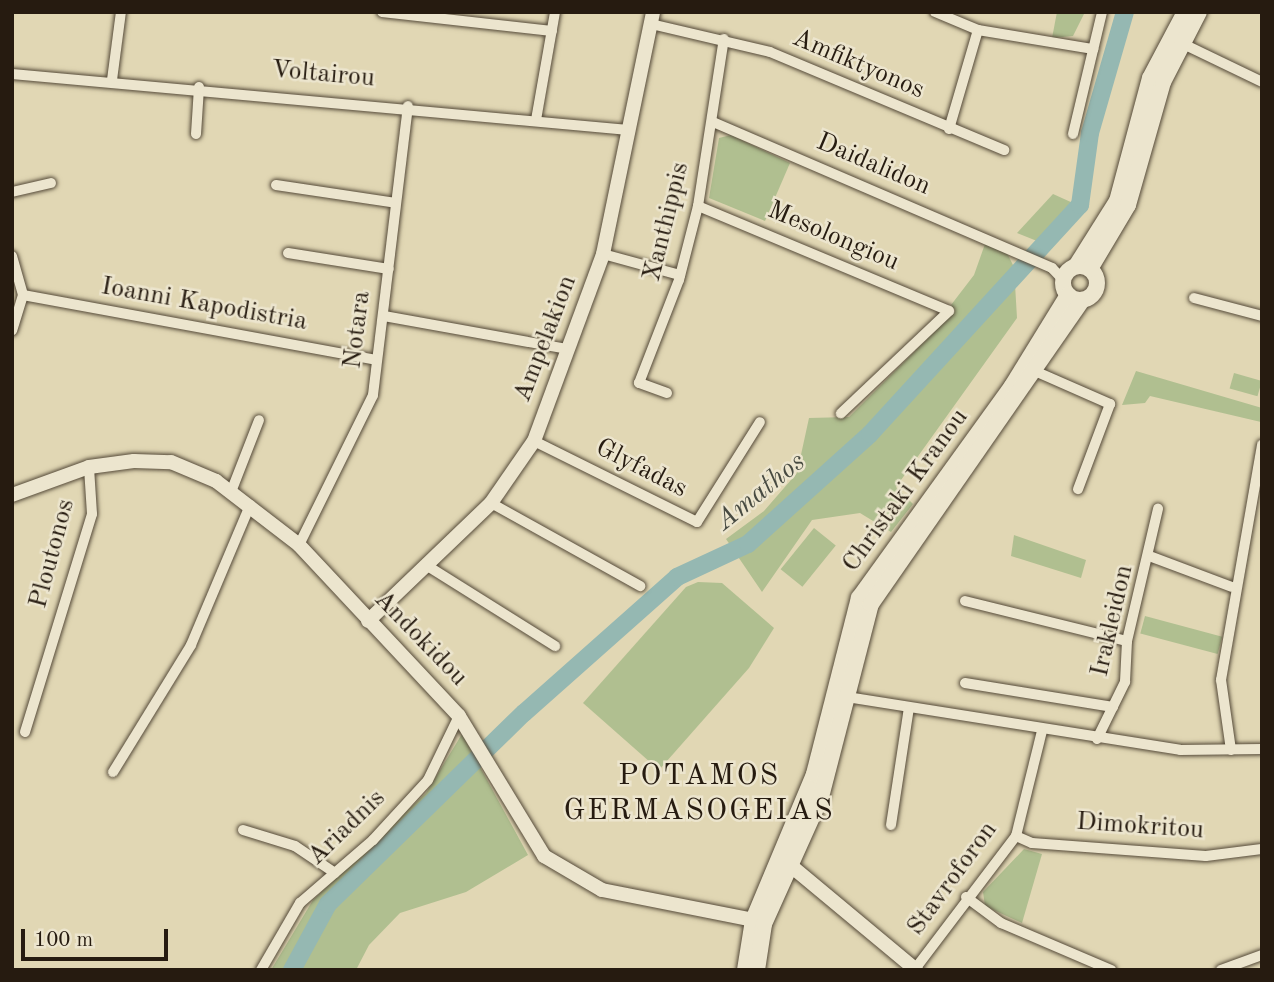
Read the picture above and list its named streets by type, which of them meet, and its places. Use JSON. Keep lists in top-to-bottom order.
{
  "streets": {
    "main road": ["Christaki Kranou"],
    "street": [
      "Amfiktyonos",
      "Voltairou",
      "Daidalidon",
      "Xanthippis",
      "Mesolongiou",
      "Ioanni Kapodistria",
      "Notara",
      "Ampelakion",
      "Glyfadas",
      "Ploutonos",
      "Irakleidon",
      "Andokidou",
      "Dimokritou",
      "Ariadnis",
      "Stavroforon"
    ]
  },
  "crossings": [
    ["Amfiktyonos", "Xanthippis"],
    ["Amfiktyonos", "Ampelakion"],
    ["Voltairou", "Notara"],
    ["Voltairou", "Ampelakion"],
    ["Daidalidon", "Xanthippis"],
    ["Daidalidon", "Christaki Kranou"],
    ["Xanthippis", "Mesolongiou"],
    ["Ioanni Kapodistria", "Notara"],
    ["Notara", "Andokidou"],
    ["Ampelakion", "Glyfadas"],
    ["Ampelakion", "Andokidou"],
    ["Christaki Kranou", "Andokidou"],
    ["Ploutonos", "Andokidou"],
    ["Andokidou", "Ariadnis"],
    ["Dimokritou", "Stavroforon"]
  ],
  "districts": ["POTAMOS GERMASOGEIAS"],
  "water": ["Amathos"],
  "scale_bar": "100 m"
}
